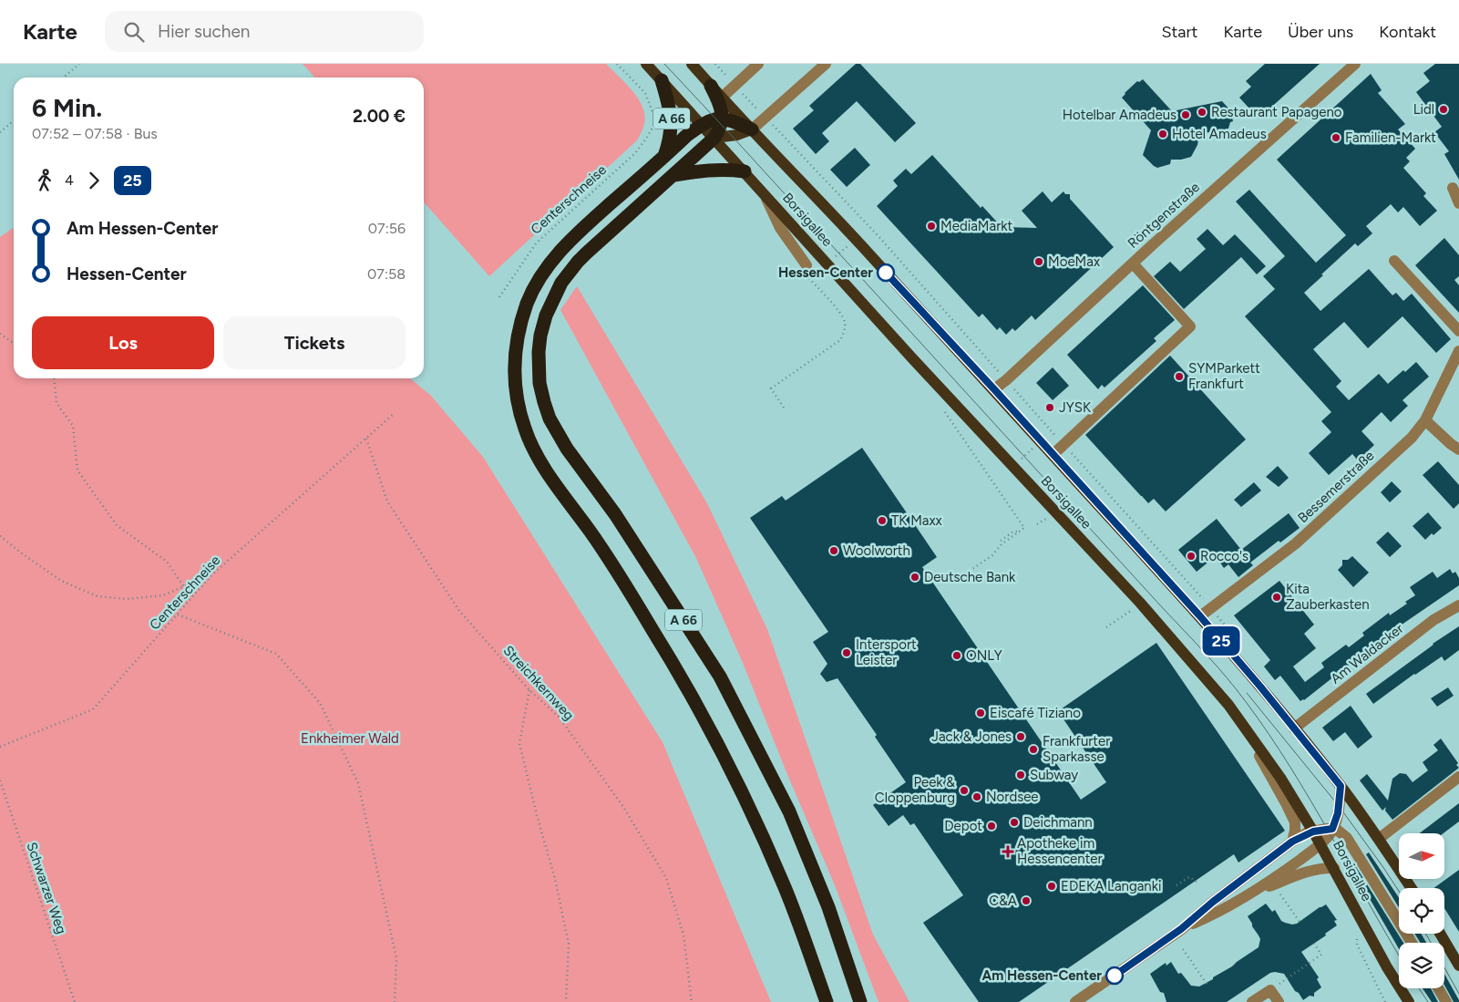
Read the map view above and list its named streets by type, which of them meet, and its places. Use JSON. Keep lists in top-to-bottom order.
{
  "streets": {
    "highway": ["A 66"],
    "main road": ["Borsigallee"],
    "street": ["Röntgenstraße", "Bessemerstraße", "Am Waldacker"],
    "path": ["Centerschneise", "Streichkernweg", "Schwarzer Weg"]
  },
  "crossings": [
    ["A 66", "Borsigallee"],
    ["Centerschneise", "Streichkernweg"],
    ["Röntgenstraße", "Borsigallee"],
    ["Borsigallee", "Bessemerstraße"],
    ["Borsigallee", "Am Waldacker"]
  ],
  "parks": ["Enkheimer Wald"],
  "places": {
    "other": [
      "Lidl",
      "Restaurant Papageno",
      "Hotelbar Amadeus",
      "Hotel Amadeus",
      "Familien-Markt",
      "MediaMarkt",
      "MoeMax",
      "Hessen-Center",
      "SYMParkett Frankfurt",
      "JYSK",
      "TK Maxx",
      "Woolworth",
      "Rocco's",
      "Deutsche Bank",
      "Kita Zauberkasten",
      "Intersport Leister",
      "ONLY",
      "Eiscafé Tiziano",
      "Jack & Jones",
      "Frankfurter Sparkasse",
      "Subway",
      "Peek & Cloppenburg",
      "Nordsee",
      "Deichmann",
      "Depot",
      "EDEKA Langanki",
      "C&A",
      "Am Hessen-Center"
    ],
    "health": ["Apotheke im Hessencenter"]
  },
  "lines": ["bus line 25"],
  "north": "right",
  "page": {
    "header": "Karte",
    "search": "Hier suchen",
    "nav": [
      "Start",
      "Karte",
      "Über uns",
      "Kontakt"
    ],
    "on_map": "25",
    "heading": ["6 Min.", "07:52 – 07:58 · Bus", "2.00 €"],
    "legs": ["4", "25"],
    "list": [
      {
        "name": "Am Hessen-Center",
        "value": "07:56"
      },
      {
        "name": "Hessen-Center",
        "value": "07:58"
      }
    ],
    "buttons": ["Los", "Tickets"]
  }
}
